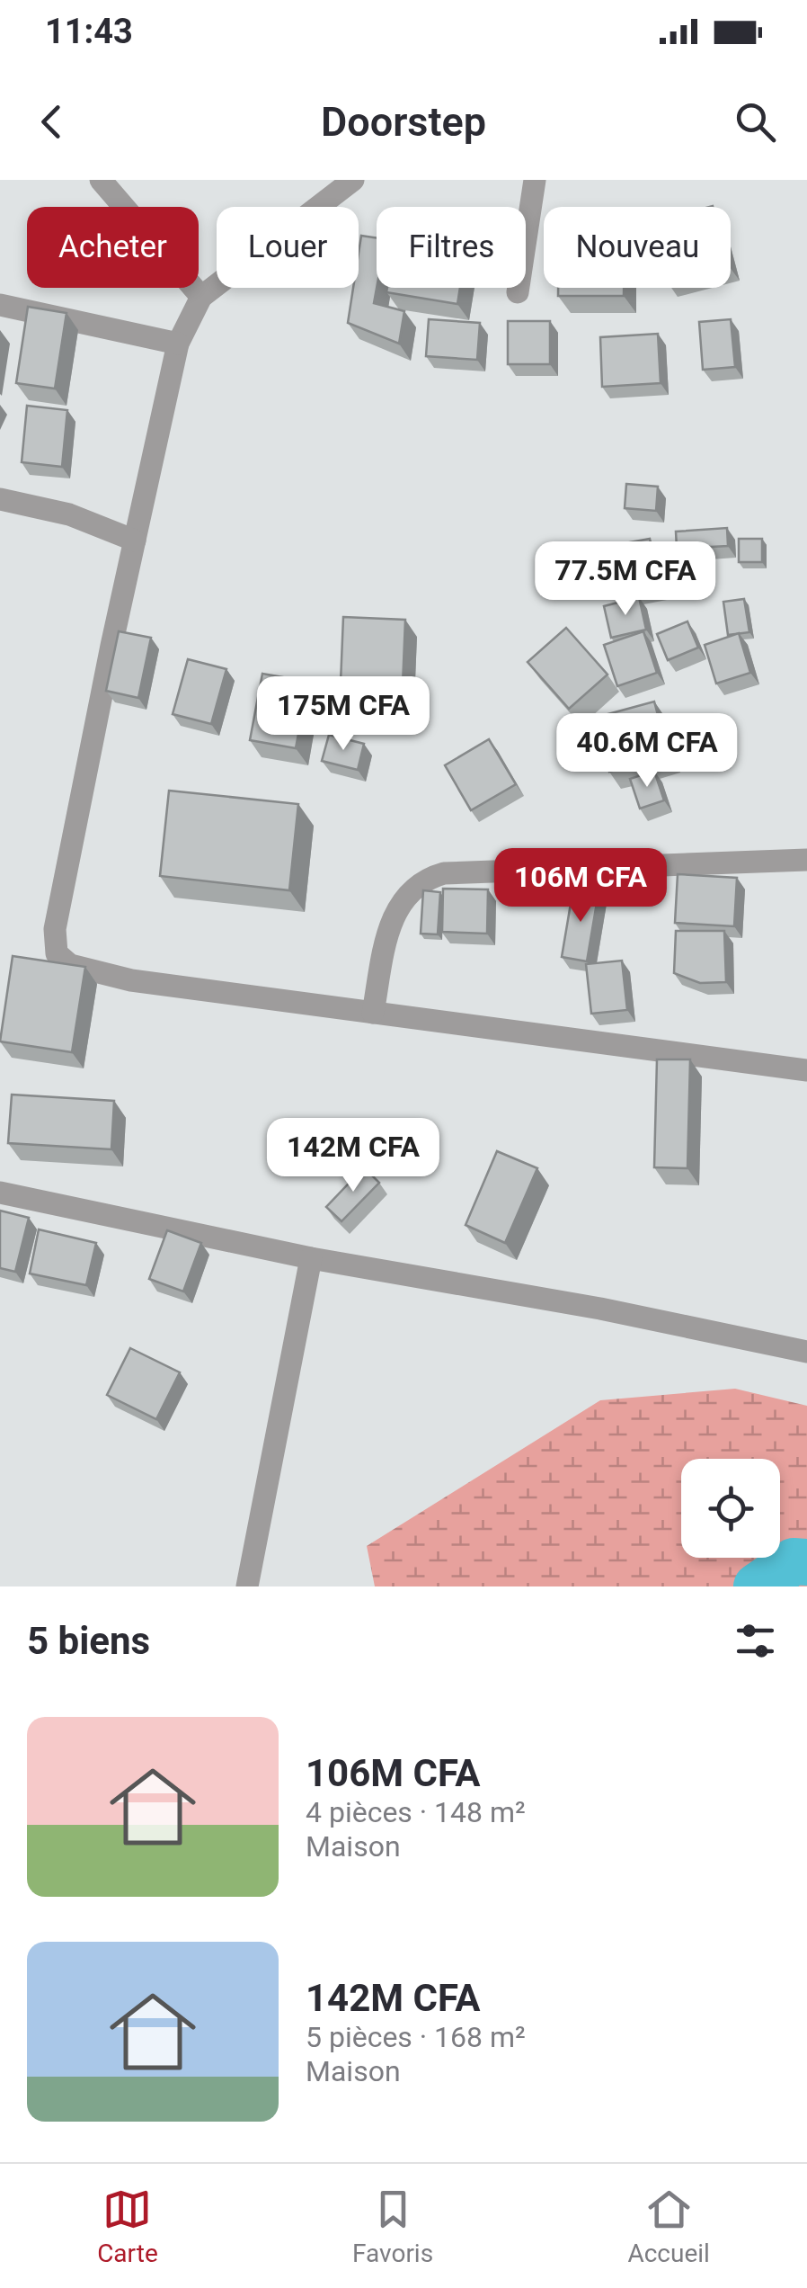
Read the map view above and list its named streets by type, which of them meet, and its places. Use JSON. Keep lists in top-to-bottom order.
{
  "page": {
    "status": "11:43",
    "header": "Doorstep",
    "chip": [
      "Acheter",
      "Louer",
      "Filtres",
      "Nouveau"
    ],
    "price": [
      "77.5M CFA",
      "175M CFA",
      "40.6M CFA",
      "106M CFA",
      "142M CFA"
    ],
    "heading": "5 biens",
    "list": [
      {
        "name": "106M CFA",
        "note": "4 pièces · 148 m² · Maison"
      },
      {
        "name": "142M CFA",
        "note": "5 pièces · 168 m² · Maison"
      }
    ],
    "tabs": ["Carte", "Favoris", "Accueil"]
  }
}
